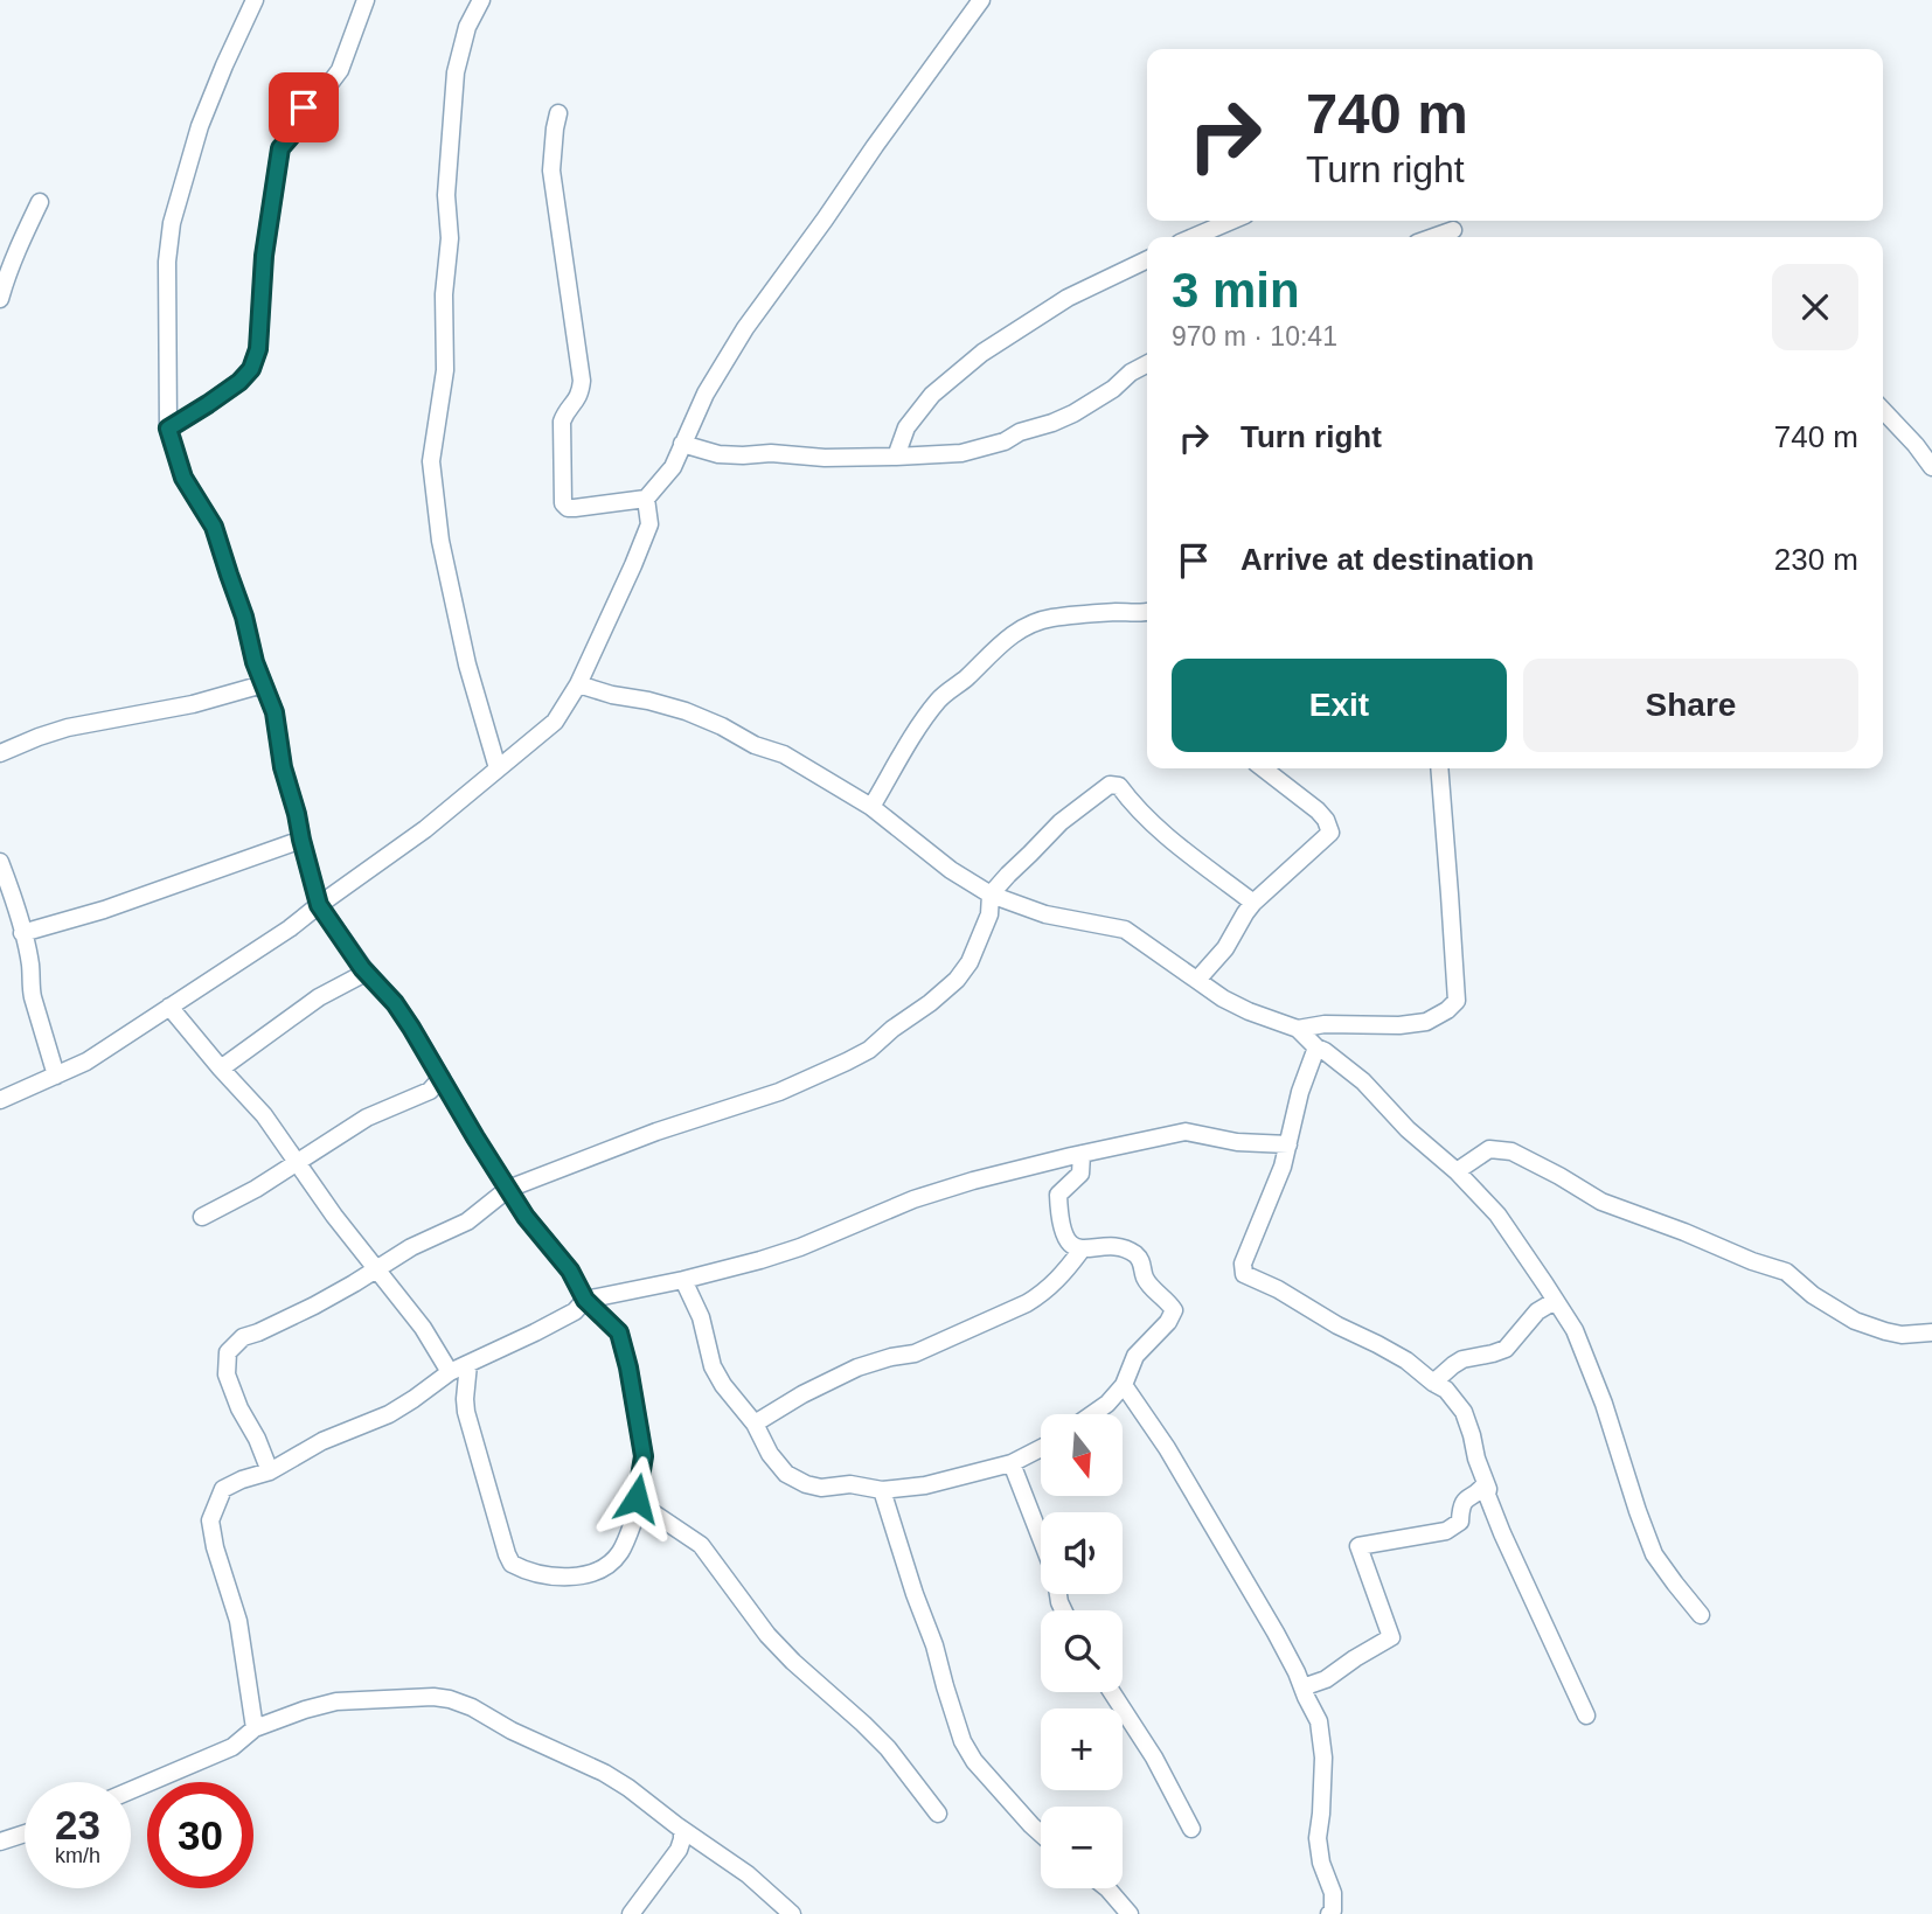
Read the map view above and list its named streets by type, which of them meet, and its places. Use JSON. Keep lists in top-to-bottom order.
{
  "north": "bottom",
  "page": {
    "turn": ["740 m", "Turn right"],
    "heading": ["3 min", "970 m · 10:41"],
    "list": [
      {
        "name": "Turn right",
        "value": "740 m"
      },
      {
        "name": "Arrive at destination",
        "value": "230 m"
      }
    ],
    "buttons": ["Exit", "Share"],
    "map_buttons": ["+", "−"],
    "speed": "23 km/h",
    "limit": "30"
  }
}
